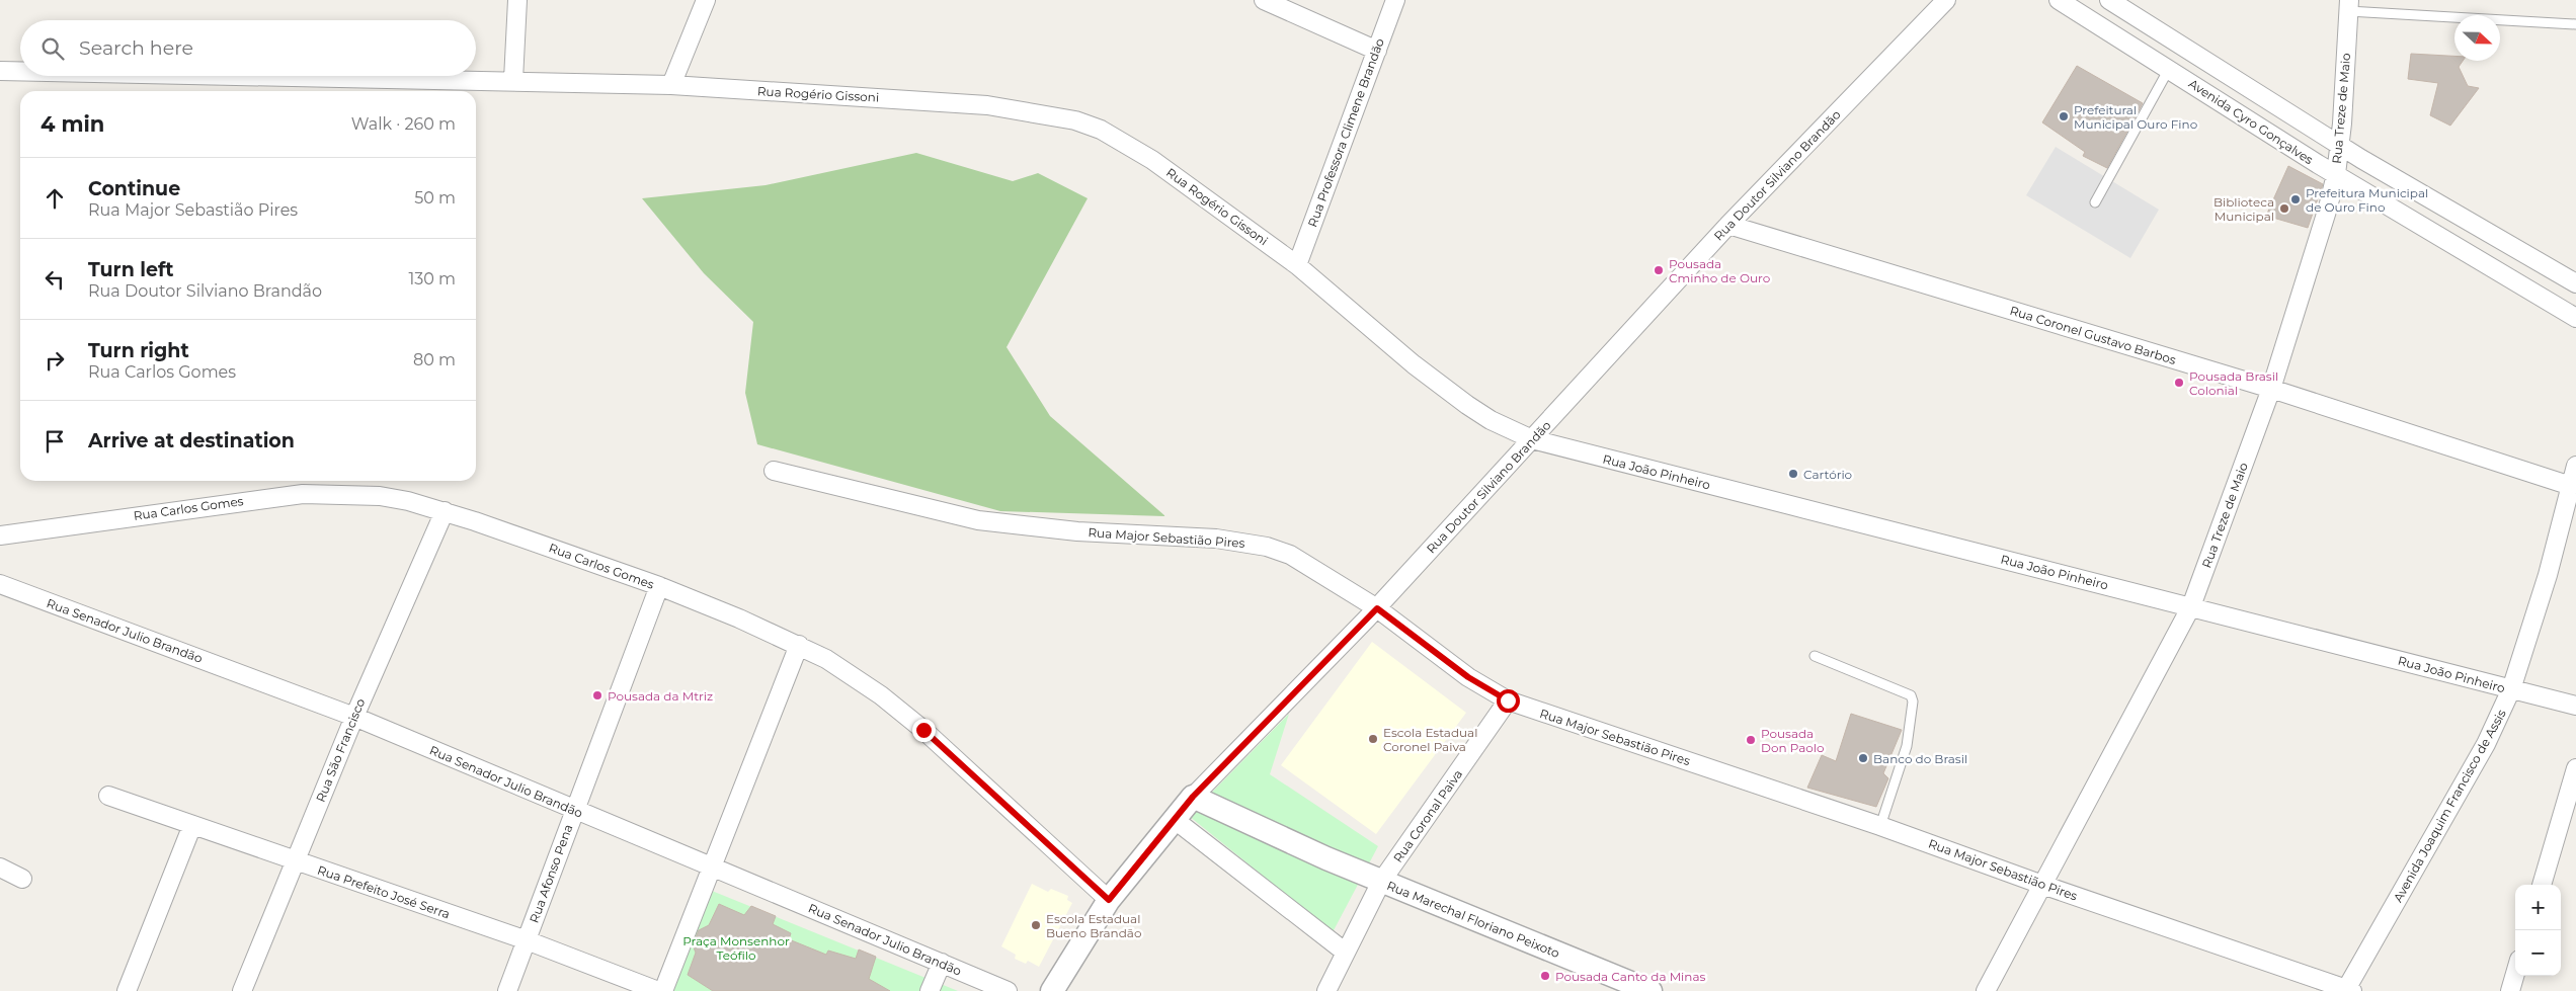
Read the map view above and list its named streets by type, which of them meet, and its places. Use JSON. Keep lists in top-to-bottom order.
{
  "streets": {
    "street": [
      "Rua Rogério Gissoni",
      "Rua Treze de Maio",
      "Avenida Cyro Gonçalves",
      "Rua Professora Climene Brandão",
      "Rua Doutor Silviano Brandão",
      "Rua Coronel Gustavo Barbos",
      "Rua João Pinheiro",
      "Rua Carlos Gomes",
      "Rua Major Sebastião Pires",
      "Rua Senador Julio Brandão",
      "Rua São Francisco",
      "Avenida Joaquim Francisco de Assis",
      "Rua Coronal Paiva",
      "Rua Afonso Pena",
      "Rua Prefeito José Serra",
      "Rua Marechal Floriano Peixoto"
    ]
  },
  "crossings": [
    ["Rua Rogério Gissoni", "Rua Professora Climene Brandão"],
    ["Rua Rogério Gissoni", "Rua Doutor Silviano Brandão"],
    ["Rua Rogério Gissoni", "Rua João Pinheiro"],
    ["Rua Treze de Maio", "Avenida Cyro Gonçalves"],
    ["Rua Treze de Maio", "Rua Coronel Gustavo Barbos"],
    ["Rua Treze de Maio", "Rua João Pinheiro"],
    ["Rua Treze de Maio", "Rua Major Sebastião Pires"],
    ["Rua Doutor Silviano Brandão", "Rua Coronel Gustavo Barbos"],
    ["Rua Doutor Silviano Brandão", "Rua João Pinheiro"],
    ["Rua Doutor Silviano Brandão", "Rua Carlos Gomes"],
    ["Rua Doutor Silviano Brandão", "Rua Major Sebastião Pires"],
    ["Rua Doutor Silviano Brandão", "Rua Marechal Floriano Peixoto"],
    ["Rua Coronel Gustavo Barbos", "Avenida Joaquim Francisco de Assis"],
    ["Rua João Pinheiro", "Avenida Joaquim Francisco de Assis"],
    ["Rua Carlos Gomes", "Rua São Francisco"],
    ["Rua Carlos Gomes", "Rua Afonso Pena"],
    ["Rua Major Sebastião Pires", "Avenida Joaquim Francisco de Assis"],
    ["Rua Major Sebastião Pires", "Rua Coronal Paiva"],
    ["Rua Senador Julio Brandão", "Rua São Francisco"],
    ["Rua Senador Julio Brandão", "Rua Afonso Pena"],
    ["Rua São Francisco", "Rua Prefeito José Serra"],
    ["Rua Coronal Paiva", "Rua Marechal Floriano Peixoto"],
    ["Rua Afonso Pena", "Rua Prefeito José Serra"]
  ],
  "parks": ["Praça Monsenhor Teófilo"],
  "places": [
    "Prefeitural Municipal Ouro Fino",
    "Prefeitura Municipal de Ouro Fino",
    "Biblioteca Municipal",
    "Pousada Cminho de Ouro",
    "Pousada Brasil Colonial",
    "Cartório",
    "Pousada da Mtriz",
    "Escola Estadual Coronel Paiva",
    "Pousada Don Paolo",
    "Banco do Brasil",
    "Escola Estadual Bueno Brandão",
    "Pousada Canto da Minas"
  ],
  "north": "right",
  "page": {
    "search": "Search here",
    "heading": ["4 min", "Walk · 260 m"],
    "list": [
      ["Continue", "Rua Major Sebastião Pires", "50 m"],
      ["Turn left", "Rua Doutor Silviano Brandão", "130 m"],
      ["Turn right", "Rua Carlos Gomes", "80 m"],
      "Arrive at destination"
    ],
    "map_buttons": ["+", "−"]
  }
}
